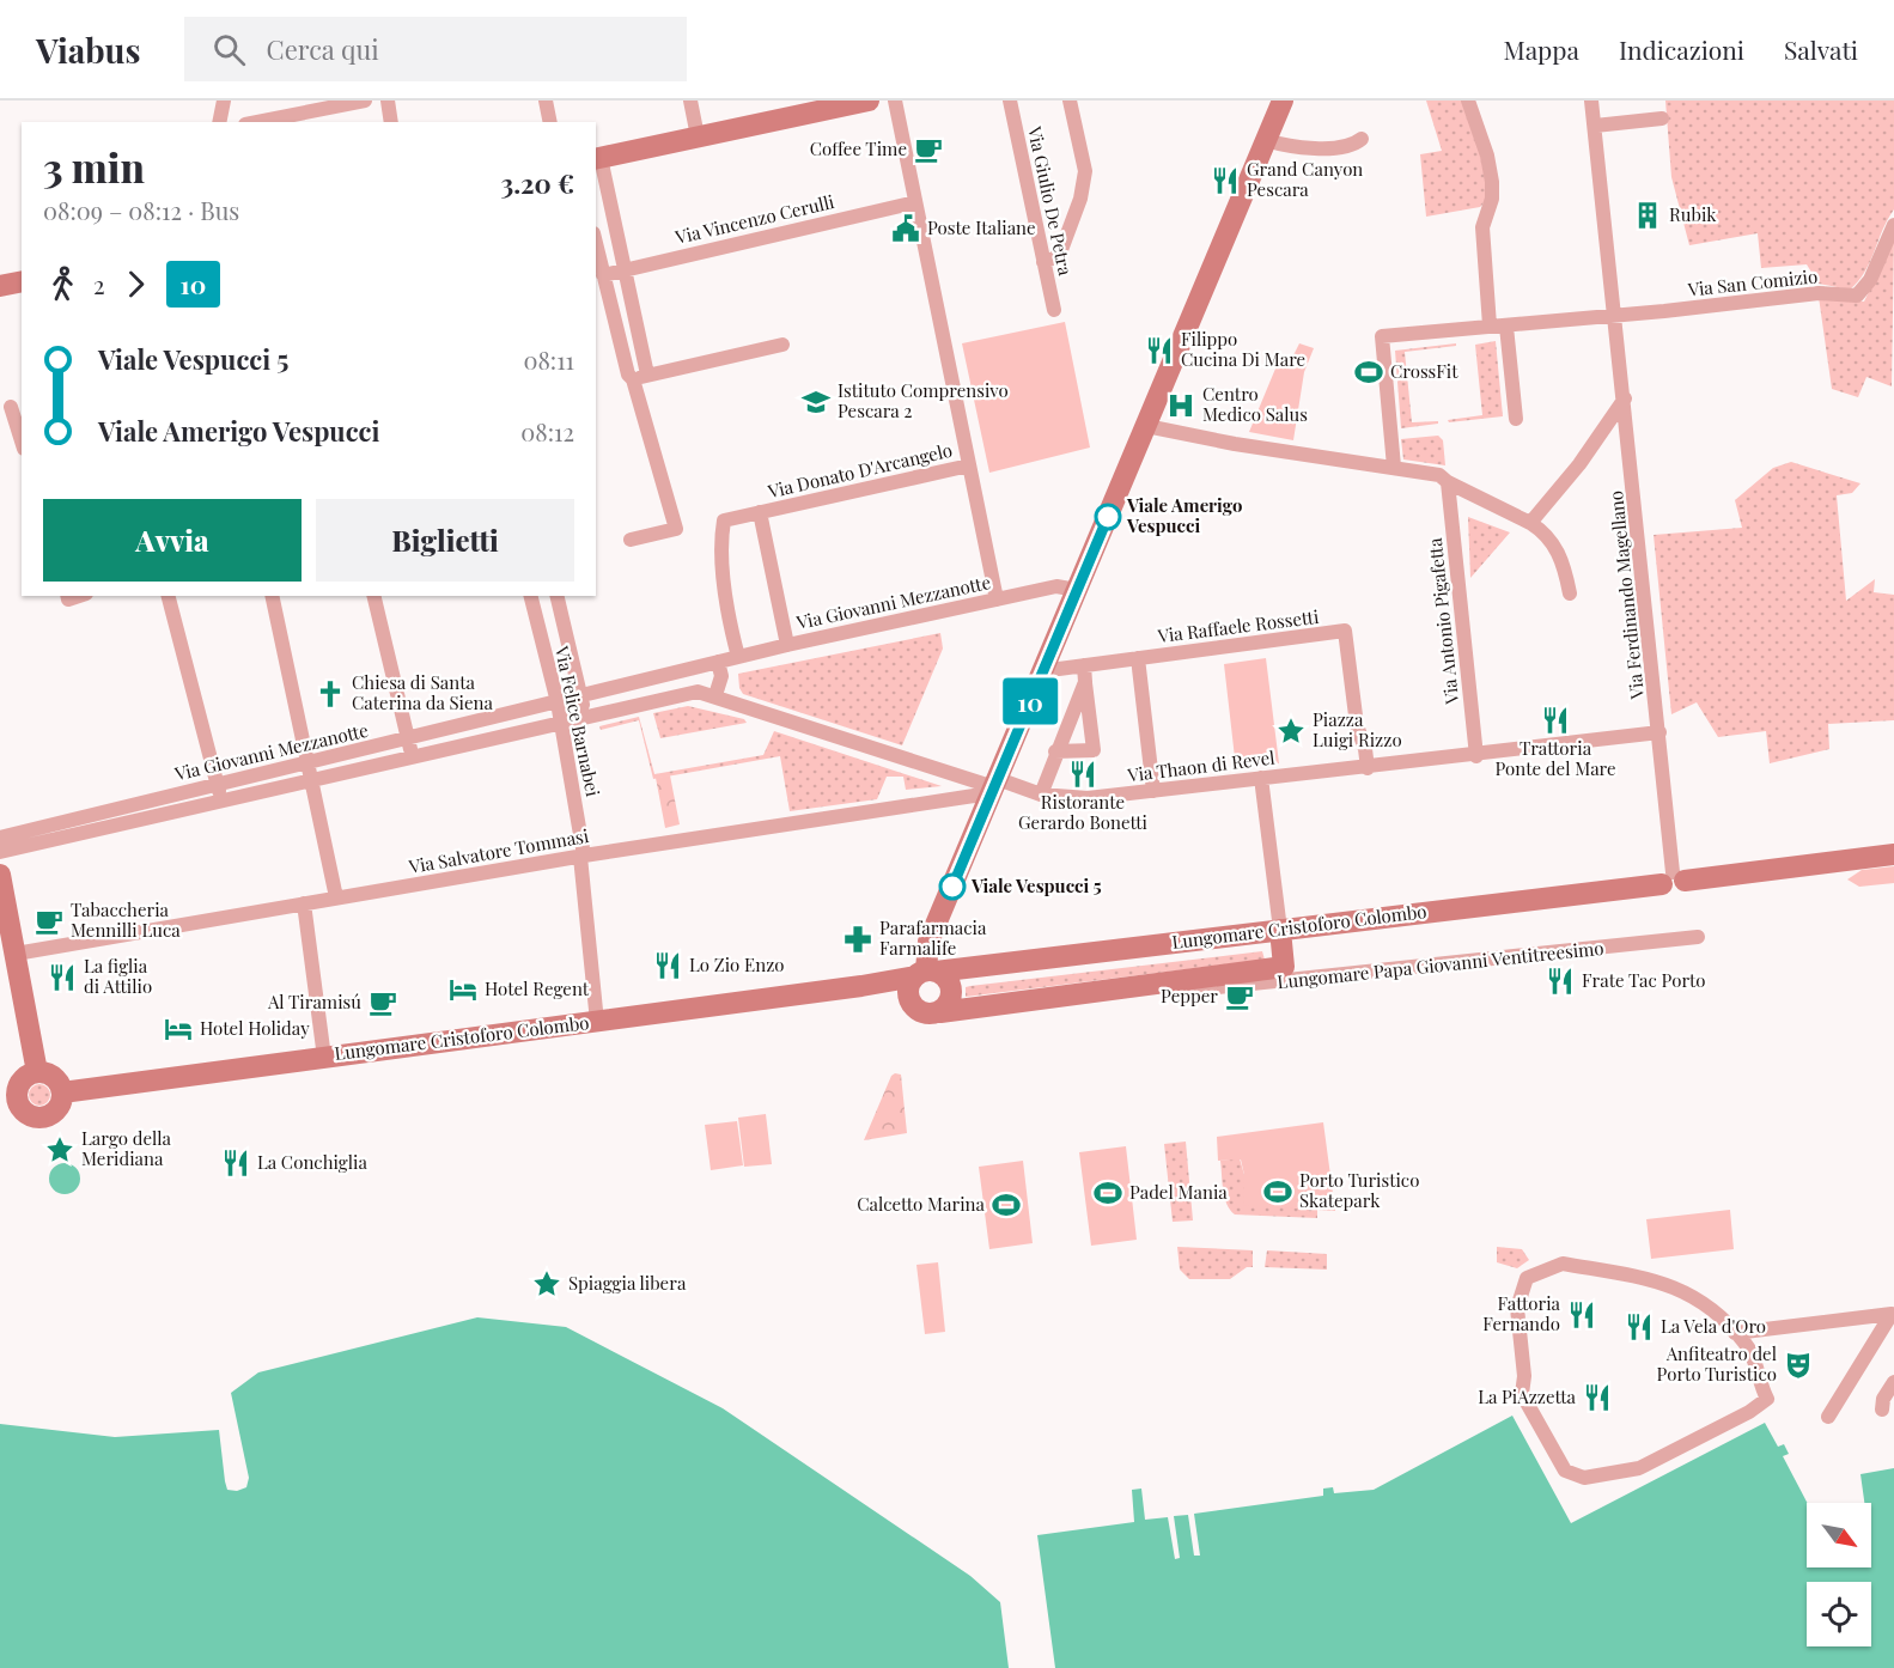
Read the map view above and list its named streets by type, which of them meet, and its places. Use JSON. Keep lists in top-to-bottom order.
{
  "streets": {
    "street": [
      "Via Giulio De Petra",
      "Via Vincenzo Cerulli",
      "Via San Comizio",
      "Via Donato D'Arcangelo",
      "Via Ferdinando Magellano",
      "Via Giovanni Mezzanotte",
      "Via Antonio Pigafetta",
      "Via Raffaele Rossetti",
      "Via Felice Barnabei",
      "Via Thaon di Revel",
      "Via Salvatore Tommasi",
      "Lungomare Cristoforo Colombo",
      "Lungomare Papa Giovanni Ventitreesimo"
    ]
  },
  "crossings": [
    ["Via San Comizio", "Via Ferdinando Magellano"],
    ["Via Donato D'Arcangelo", "Via Giovanni Mezzanotte"],
    ["Via Ferdinando Magellano", "Via Thaon di Revel"],
    ["Via Ferdinando Magellano", "Lungomare Cristoforo Colombo"],
    ["Via Giovanni Mezzanotte", "Via Felice Barnabei"],
    ["Via Giovanni Mezzanotte", "Via Thaon di Revel"],
    ["Via Giovanni Mezzanotte", "Via Salvatore Tommasi"],
    ["Via Antonio Pigafetta", "Via Thaon di Revel"],
    ["Via Raffaele Rossetti", "Via Thaon di Revel"],
    ["Via Felice Barnabei", "Via Salvatore Tommasi"],
    ["Via Felice Barnabei", "Lungomare Cristoforo Colombo"],
    ["Via Thaon di Revel", "Via Salvatore Tommasi"],
    ["Lungomare Cristoforo Colombo", "Lungomare Papa Giovanni Ventitreesimo"]
  ],
  "places": {
    "cafe": [
      "Coffee Time",
      "Tabaccheria Mennilli Luca",
      "Pepper",
      "Al Tiramisú"
    ],
    "restaurant": [
      "Grand Canyon Pescara",
      "Filippo Cucina Di Mare",
      "Trattoria Ponte del Mare",
      "Ristorante Gerardo Bonetti",
      "Lo Zio Enzo",
      "La figlia di Attilio",
      "Frate Tac Porto",
      "La Conchiglia",
      "Fattoria Fernando",
      "La Vela d'Oro",
      "La PiAzzetta"
    ],
    "building": ["Rubik"],
    "public building": ["Poste Italiane"],
    "sports": [
      "CrossFit",
      "Porto Turistico Skatepark",
      "Padel Mania",
      "Calcetto Marina"
    ],
    "school or university": ["Istituto Comprensivo Pescara 2"],
    "hospital": ["Centro Medico Salus"],
    "other": ["Viale Amerigo Vespucci", "Viale Vespucci 5"],
    "church": ["Chiesa di Santa Caterina da Siena"],
    "place": ["Piazza Luigi Rizzo", "Largo della Meridiana", "Spiaggia libera"],
    "pharmacy": ["Parafarmacia Farmalife"],
    "hotel": ["Hotel Regent", "Hotel Holiday"],
    "theatre": ["Anfiteatro del Porto Turistico"]
  },
  "lines": ["bus line 10"],
  "north": "bottom right",
  "page": {
    "header": "Viabus",
    "search": "Cerca qui",
    "nav": ["Mappa", "Indicazioni", "Salvati"],
    "on_map": "10",
    "heading": ["3 min", "08:09 – 08:12 · Bus", "3.20 €"],
    "legs": ["2", "10"],
    "list": [
      {
        "name": "Viale Vespucci 5",
        "value": "08:11"
      },
      {
        "name": "Viale Amerigo Vespucci",
        "value": "08:12"
      }
    ],
    "buttons": ["Avvia", "Biglietti"]
  }
}
